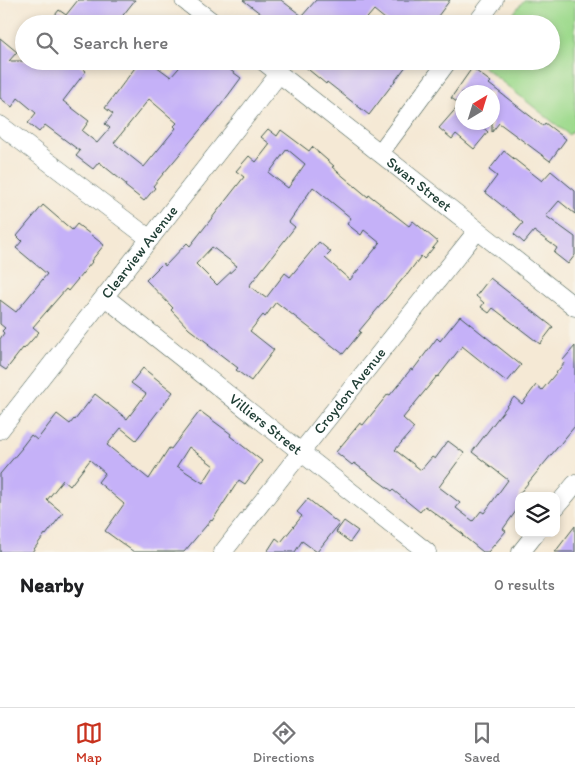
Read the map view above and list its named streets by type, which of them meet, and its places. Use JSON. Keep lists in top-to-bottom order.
{
  "streets": {
    "street": [
      "Swan Street",
      "Clearview Avenue",
      "Croydon Avenue",
      "Villiers Street"
    ]
  },
  "crossings": [
    ["Swan Street", "Clearview Avenue"],
    ["Swan Street", "Croydon Avenue"],
    ["Clearview Avenue", "Villiers Street"],
    ["Croydon Avenue", "Villiers Street"]
  ],
  "north": "top right",
  "page": {
    "search": "Search here",
    "heading": ["Nearby", "0 results"],
    "nav": ["Map", "Directions", "Saved"]
  }
}
